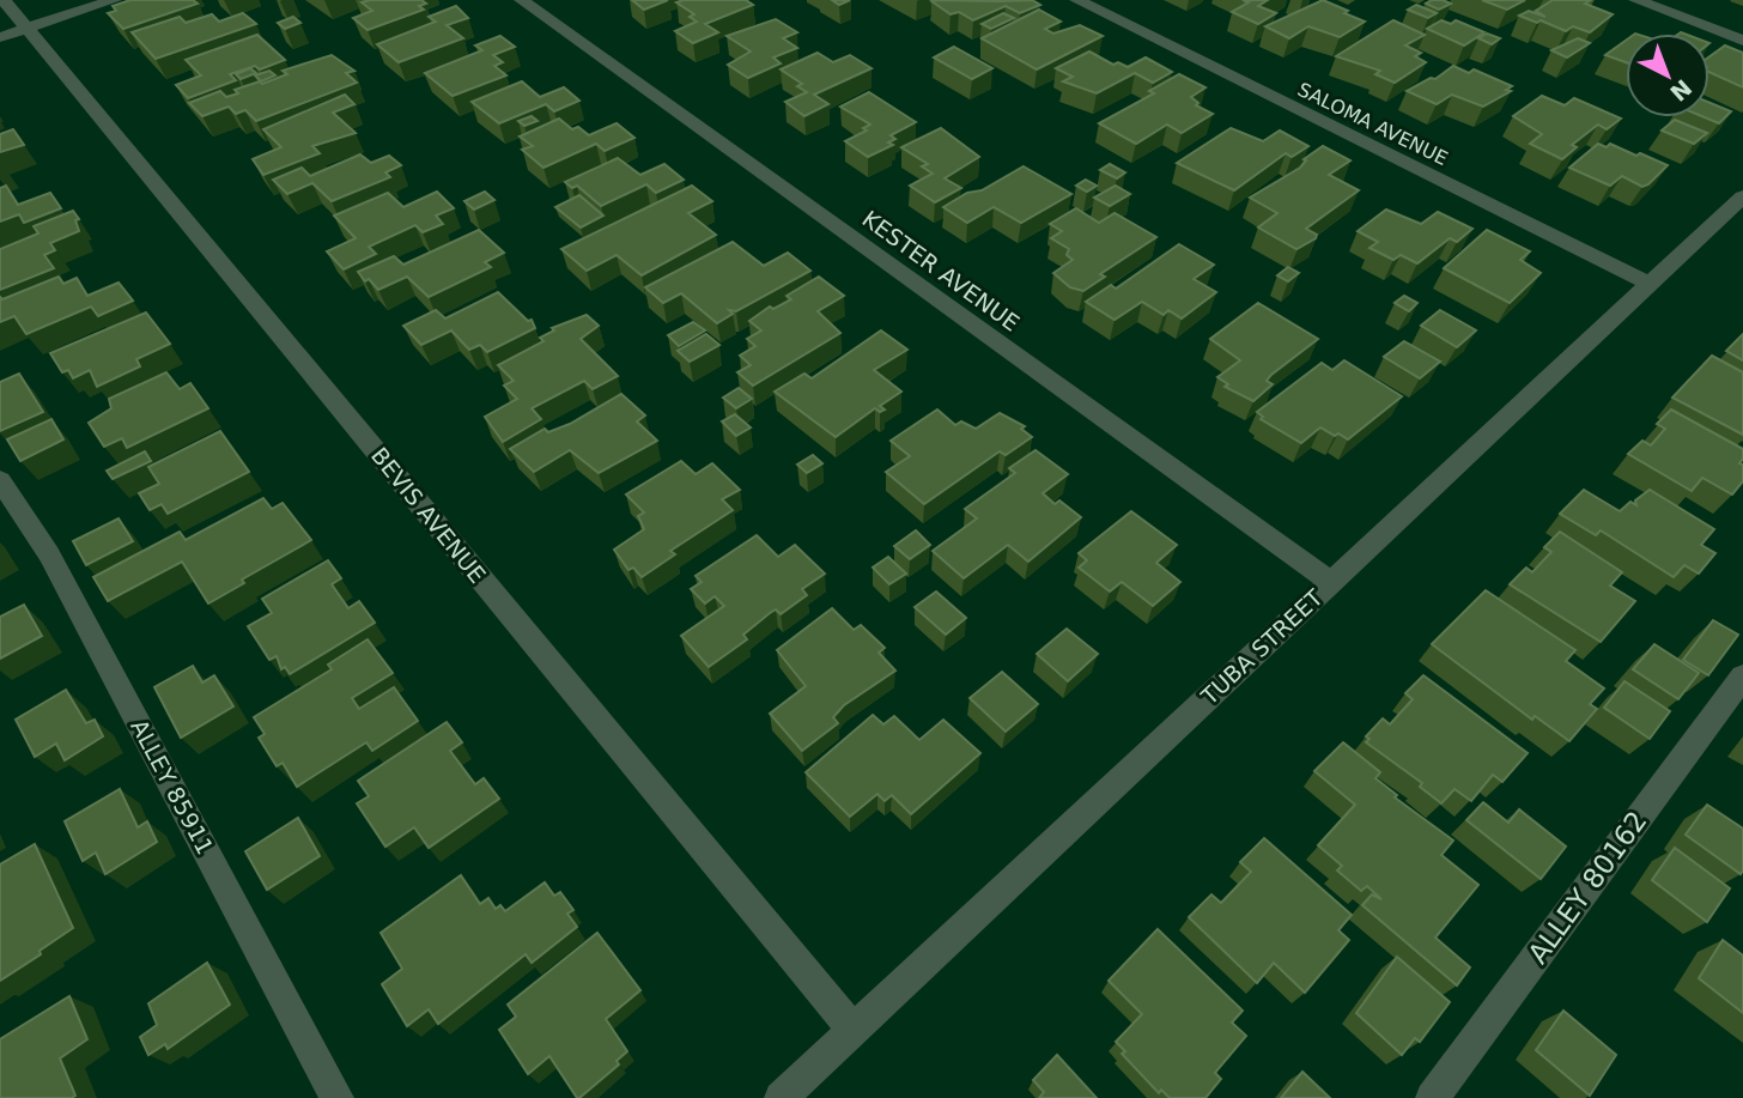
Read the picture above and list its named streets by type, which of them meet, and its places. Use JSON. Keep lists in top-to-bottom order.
{
  "streets": {
    "street": [
      "SALOMA AVENUE",
      "KESTER AVENUE",
      "BEVIS AVENUE",
      "TUBA STREET",
      "ALLEY 85911",
      "ALLEY 80162"
    ]
  },
  "crossings": [
    ["SALOMA AVENUE", "TUBA STREET"],
    ["KESTER AVENUE", "TUBA STREET"],
    ["BEVIS AVENUE", "TUBA STREET"]
  ],
  "north": "bottom right"
}
